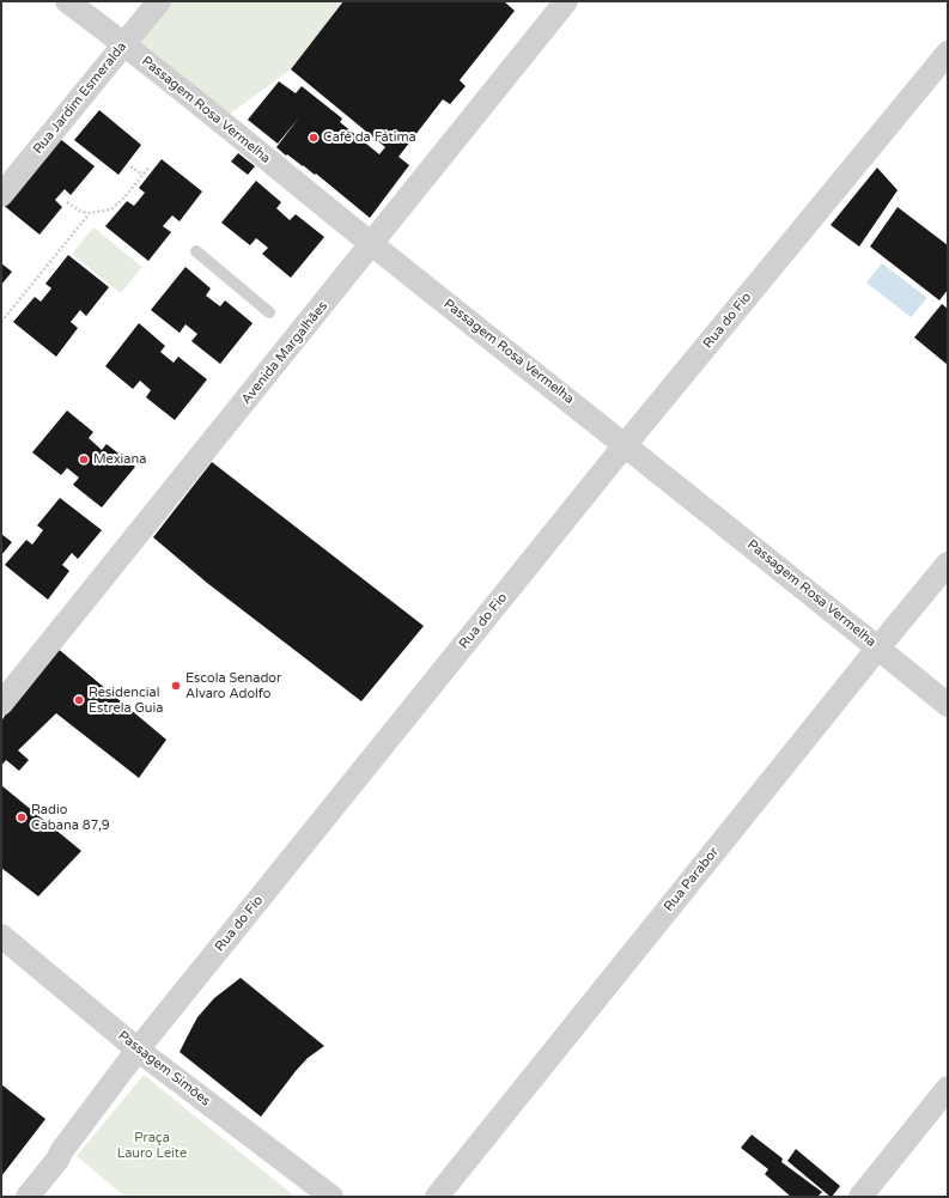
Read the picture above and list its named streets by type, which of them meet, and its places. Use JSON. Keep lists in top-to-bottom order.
{
  "streets": {
    "street": [
      "Rua Jardim Esmeralda",
      "Passagem Rosa Vermelha",
      "Rua do Fio",
      "Avenida Margalhães",
      "Rua Parabor",
      "Passagem Simões"
    ]
  },
  "crossings": [
    ["Rua Jardim Esmeralda", "Passagem Rosa Vermelha"],
    ["Passagem Rosa Vermelha", "Rua do Fio"],
    ["Passagem Rosa Vermelha", "Avenida Margalhães"],
    ["Passagem Rosa Vermelha", "Rua Parabor"],
    ["Rua do Fio", "Passagem Simões"]
  ],
  "parks": ["Praça Lauro Leite"],
  "places": [
    "Café da Fátima",
    "Mexiana",
    "Escola Senador Alvaro Adolfo",
    "Residencial Estrela Guia",
    "Radio Cabana 87,9"
  ]
}
